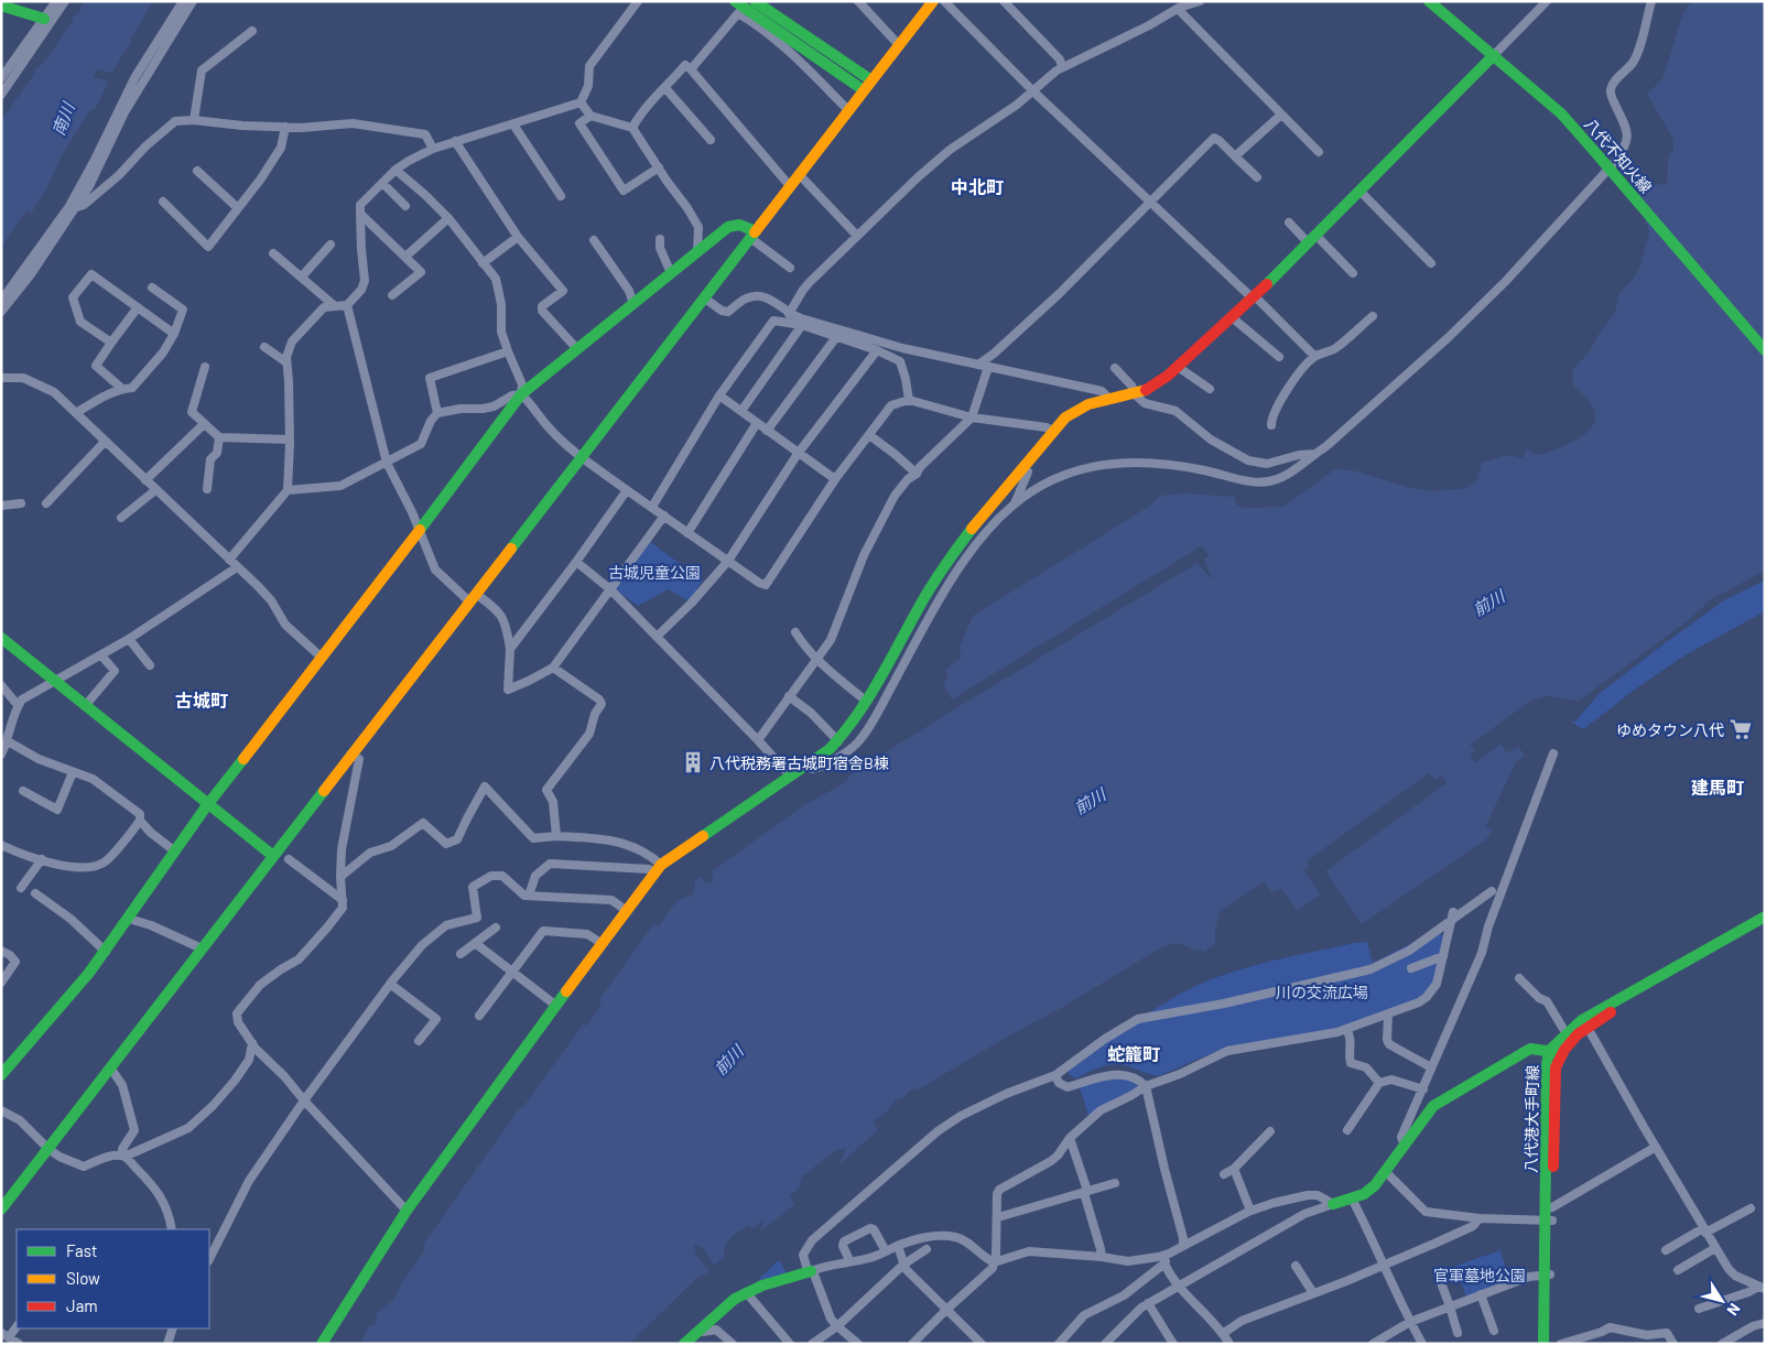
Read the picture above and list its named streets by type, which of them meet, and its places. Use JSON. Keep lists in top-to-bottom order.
{
  "streets": {
    "street": ["八代不知火線", "八代港大手町線"]
  },
  "districts": [
    "中北町",
    "古城町",
    "建馬町",
    "蛇籠町"
  ],
  "water": ["南川", "前川"],
  "parks": ["古城児童公園", "川の交流広場", "官軍墓地公園"],
  "places": {
    "supermarket": ["ゆめタウン八代"],
    "building": ["八代税務署古城町宿舎B棟"]
  },
  "legend": ["Fast", "Slow", "Jam"],
  "north": "bottom right"
}
